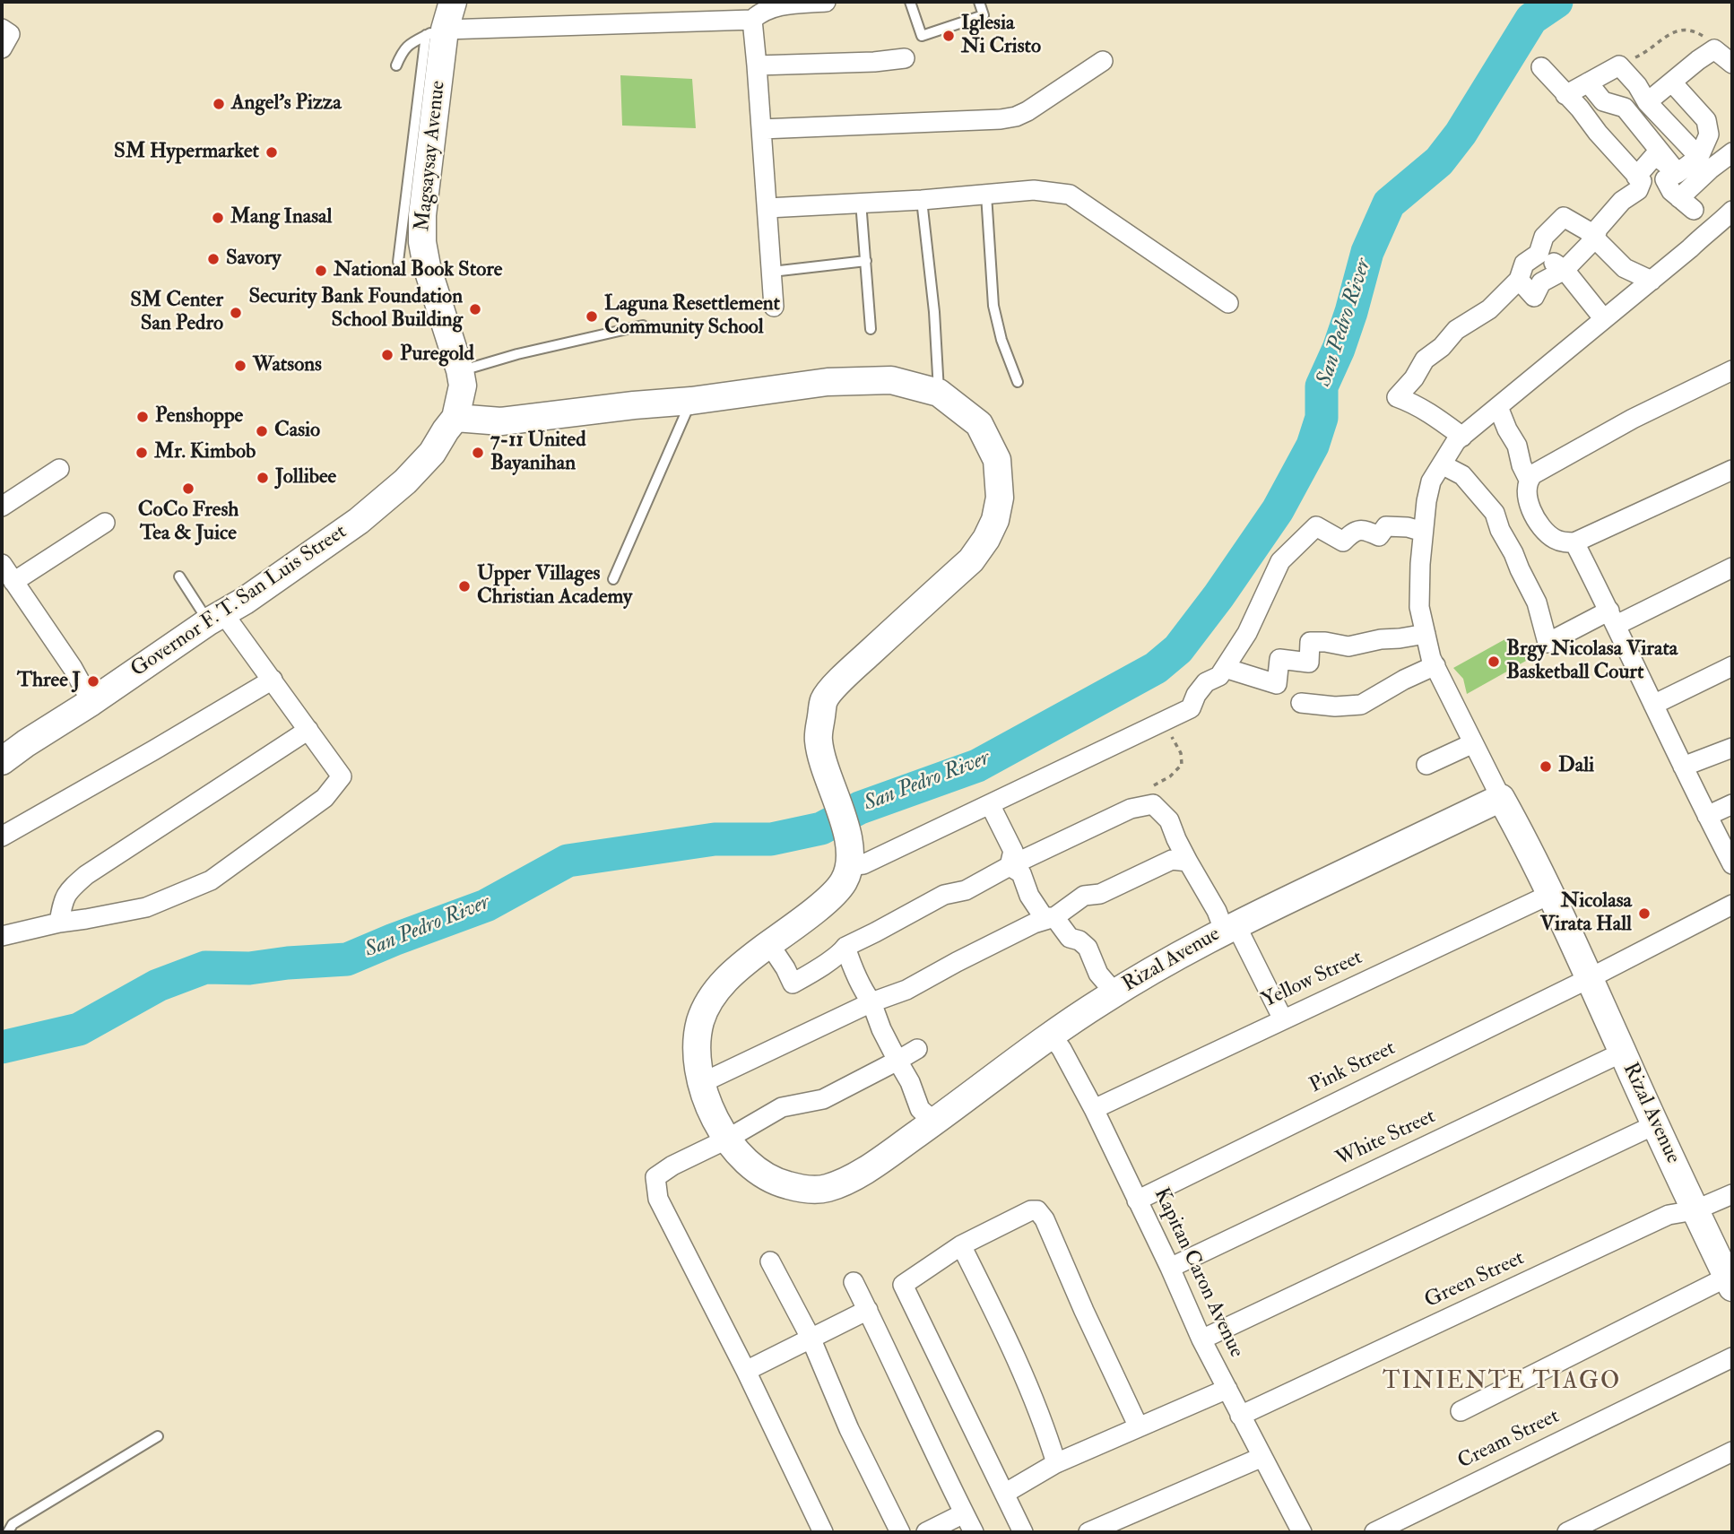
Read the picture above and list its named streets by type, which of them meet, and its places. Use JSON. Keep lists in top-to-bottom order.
{
  "streets": {
    "main road": ["Magsaysay Avenue", "Governor F. T. San Luis Street", "Rizal Avenue"],
    "street": [
      "Yellow Street",
      "Pink Street",
      "White Street",
      "Kapitan Caron Avenue",
      "Green Street",
      "Cream Street"
    ]
  },
  "crossings": [
    ["Magsaysay Avenue", "Governor F. T. San Luis Street"],
    ["Rizal Avenue", "Yellow Street"],
    ["Rizal Avenue", "Pink Street"],
    ["Rizal Avenue", "White Street"],
    ["Rizal Avenue", "Kapitan Caron Avenue"],
    ["Rizal Avenue", "Green Street"],
    ["Yellow Street", "Kapitan Caron Avenue"],
    ["Pink Street", "Kapitan Caron Avenue"],
    ["White Street", "Kapitan Caron Avenue"],
    ["Kapitan Caron Avenue", "Green Street"]
  ],
  "districts": ["TINIENTE TIAGO"],
  "water": ["San Pedro River"],
  "places": [
    "Iglesia Ni Cristo",
    "Angel's Pizza",
    "SM Hypermarket",
    "Mang Inasal",
    "Savory",
    "National Book Store",
    "Security Bank Foundation School Building",
    "SM Center San Pedro",
    "Laguna Resettlement Community School",
    "Puregold",
    "Watsons",
    "Penshoppe",
    "Casio",
    "Mr. Kimbob",
    "7-11 United Bayanihan",
    "Jollibee",
    "CoCo Fresh Tea & Juice",
    "Upper Villages Christian Academy",
    "Brgy Nicolasa Virata Basketball Court",
    "Three J",
    "Dali",
    "Nicolasa Virata Hall"
  ]
}
